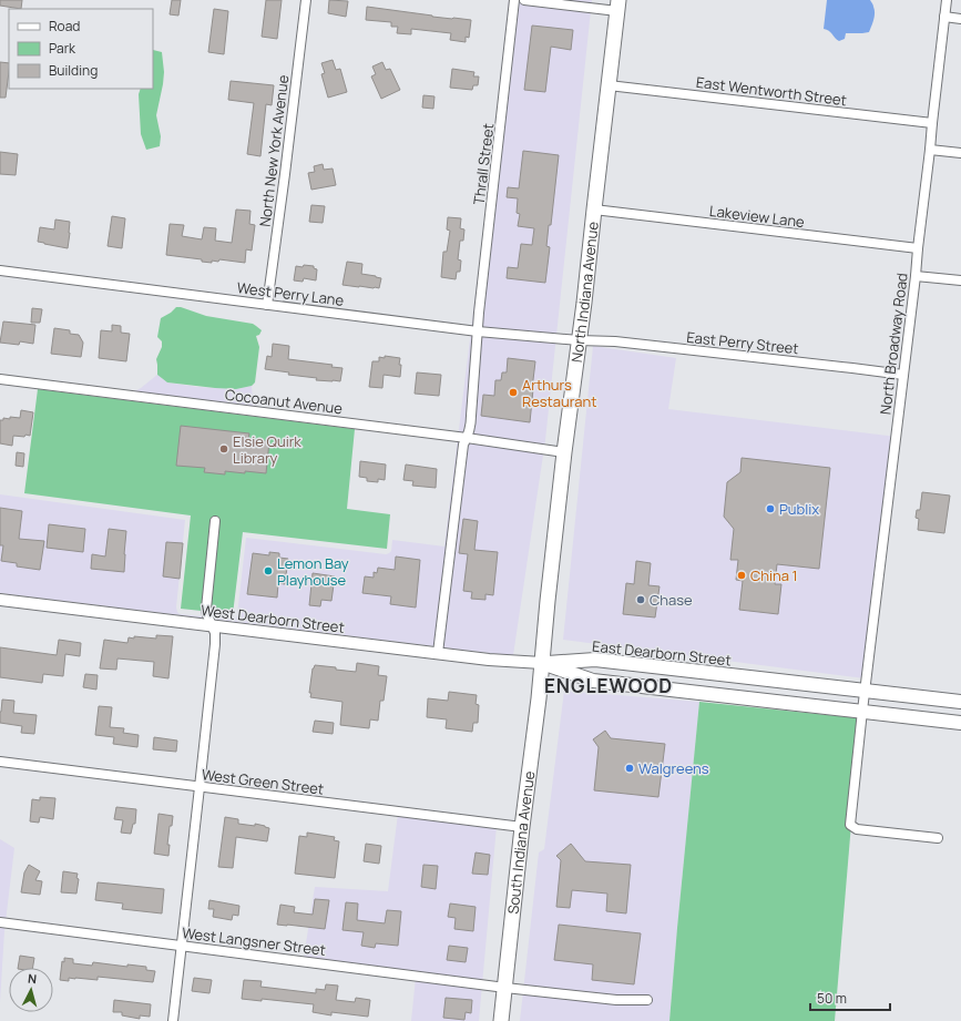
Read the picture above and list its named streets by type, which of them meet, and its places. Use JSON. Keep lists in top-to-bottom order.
{
  "streets": {
    "main road": ["North Indiana Avenue", "East Dearborn Street", "South Indiana Avenue"],
    "street": [
      "East Wentworth Street",
      "North New York Avenue",
      "Thrall Street",
      "Lakeview Lane",
      "West Perry Lane",
      "East Perry Street",
      "North Broadway Road",
      "Cocoanut Avenue",
      "West Dearborn Street",
      "West Green Street",
      "West Langsner Street"
    ]
  },
  "crossings": [
    ["East Wentworth Street", "North Indiana Avenue"],
    ["East Wentworth Street", "North Broadway Road"],
    ["North New York Avenue", "West Perry Lane"],
    ["Thrall Street", "West Perry Lane"],
    ["Thrall Street", "Cocoanut Avenue"],
    ["Thrall Street", "West Dearborn Street"],
    ["Lakeview Lane", "North Indiana Avenue"],
    ["Lakeview Lane", "North Broadway Road"],
    ["North Indiana Avenue", "West Perry Lane"],
    ["North Indiana Avenue", "East Perry Street"],
    ["North Indiana Avenue", "Cocoanut Avenue"],
    ["North Indiana Avenue", "West Dearborn Street"],
    ["North Indiana Avenue", "East Dearborn Street"],
    ["North Indiana Avenue", "South Indiana Avenue"],
    ["West Perry Lane", "East Perry Street"],
    ["East Perry Street", "North Broadway Road"],
    ["North Broadway Road", "East Dearborn Street"],
    ["West Dearborn Street", "East Dearborn Street"],
    ["West Dearborn Street", "South Indiana Avenue"],
    ["East Dearborn Street", "South Indiana Avenue"],
    ["West Green Street", "South Indiana Avenue"],
    ["South Indiana Avenue", "West Langsner Street"]
  ],
  "districts": ["ENGLEWOOD"],
  "places": [
    "Arthurs Restaurant",
    "Elsie Quirk Library",
    "Publix",
    "Lemon Bay Playhouse",
    "China 1",
    "Chase",
    "Walgreens"
  ],
  "legend": ["Road", "Park", "Building"],
  "scale_bar": "50 m",
  "north": "top"
}
